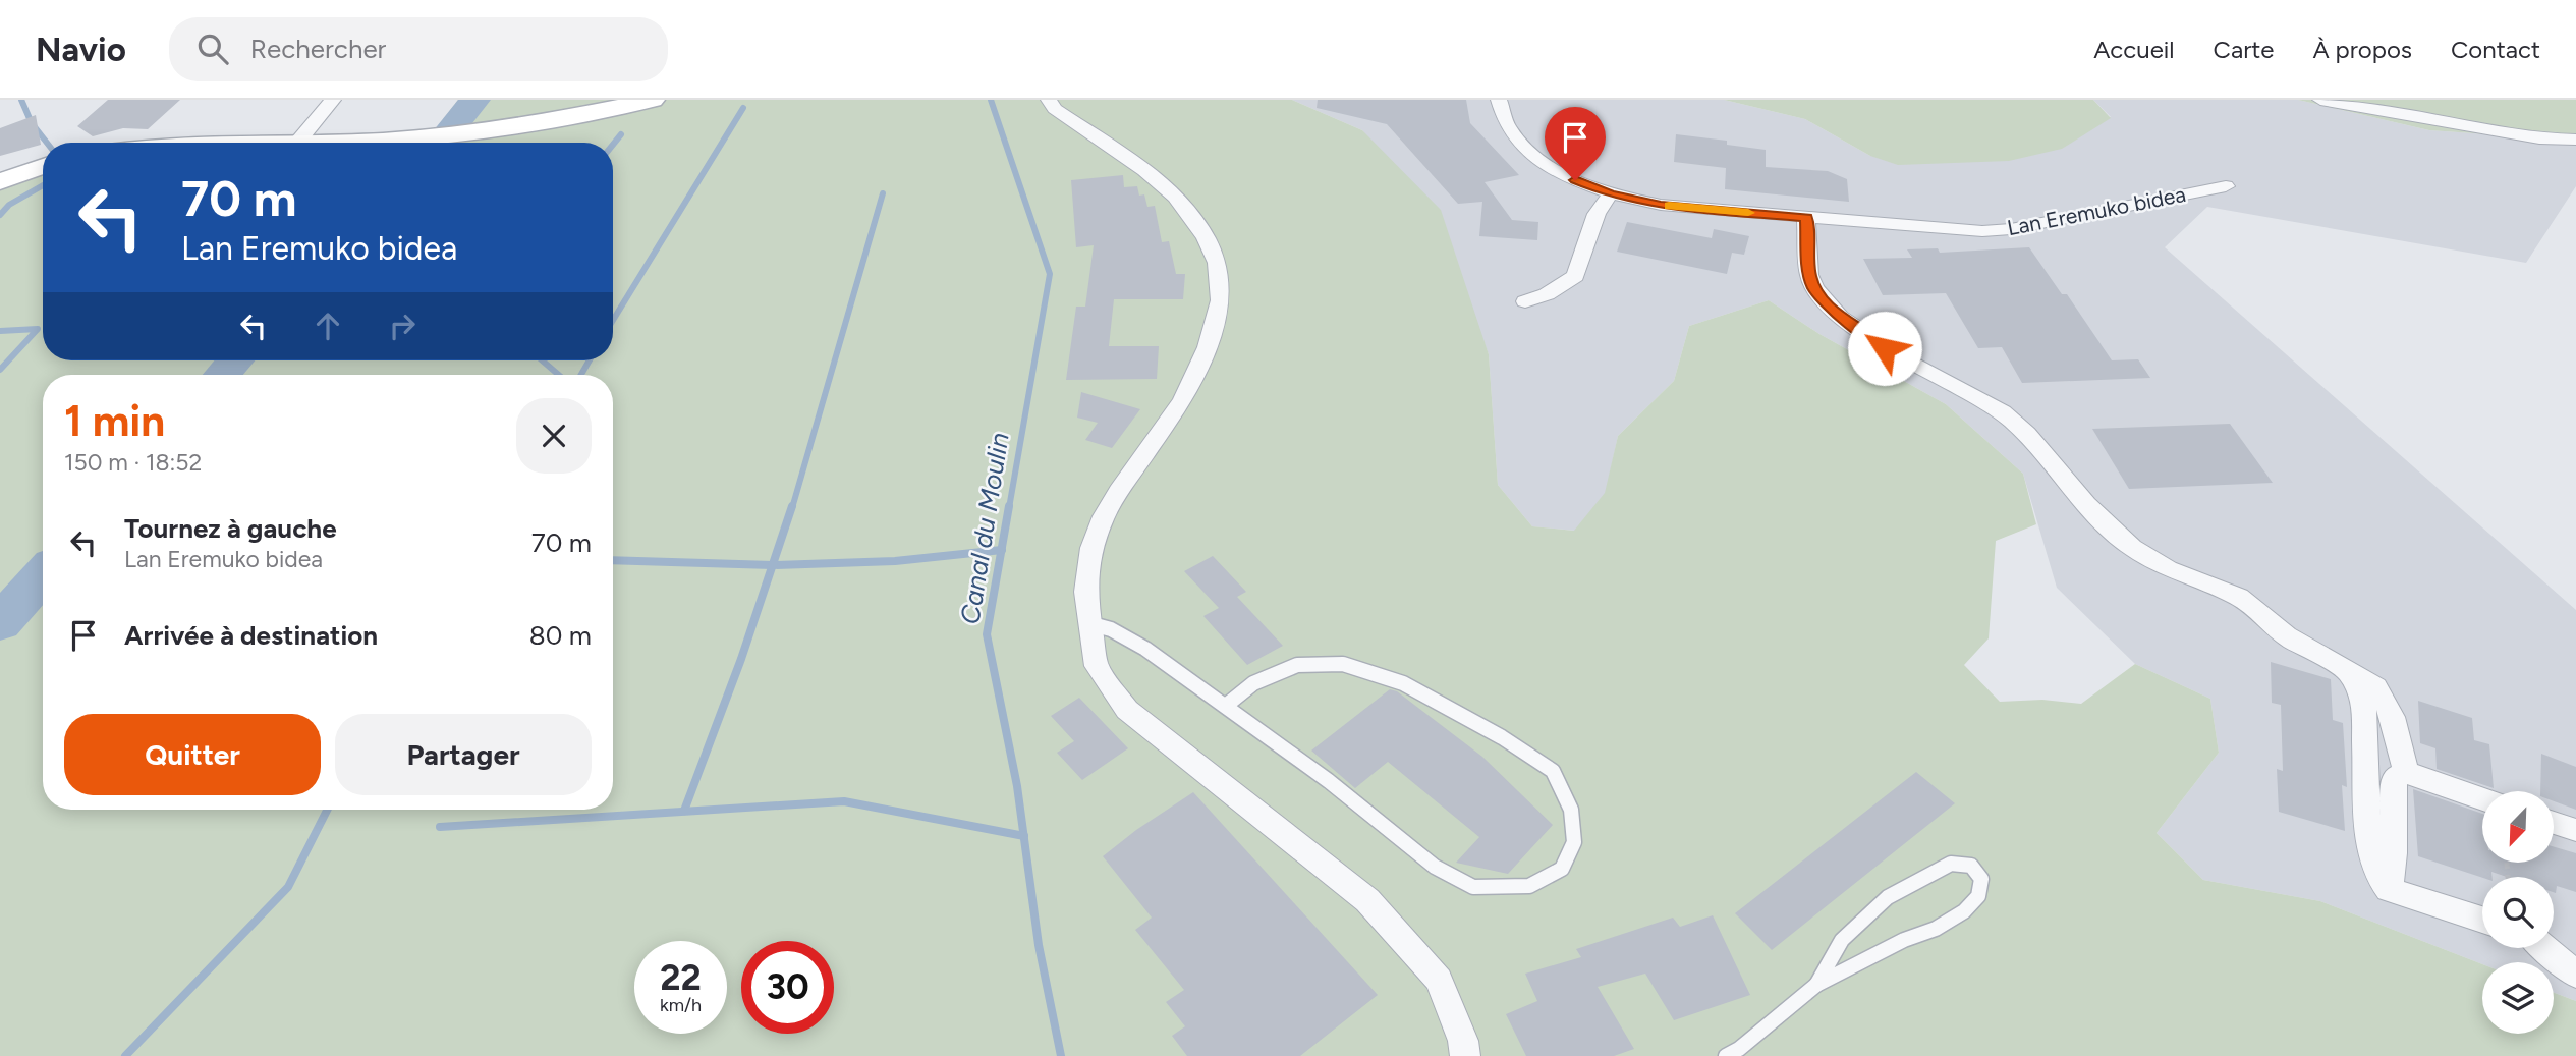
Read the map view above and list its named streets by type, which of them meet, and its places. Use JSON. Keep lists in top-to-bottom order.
{
  "streets": {
    "street": ["Lan Eremuko bidea"]
  },
  "water": ["Canal du Moulin"],
  "north": "bottom left",
  "page": {
    "header": "Navio",
    "search": "Rechercher",
    "nav": [
      "Accueil",
      "Carte",
      "À propos",
      "Contact"
    ],
    "turn": ["70 m", "Lan Eremuko bidea"],
    "heading": ["1 min", "150 m · 18:52"],
    "list": [
      {
        "name": "Tournez à gauche",
        "note": "Lan Eremuko bidea",
        "value": "70 m"
      },
      {
        "name": "Arrivée à destination",
        "value": "80 m"
      }
    ],
    "buttons": ["Quitter", "Partager"],
    "speed": "22 km/h",
    "limit": "30"
  }
}
